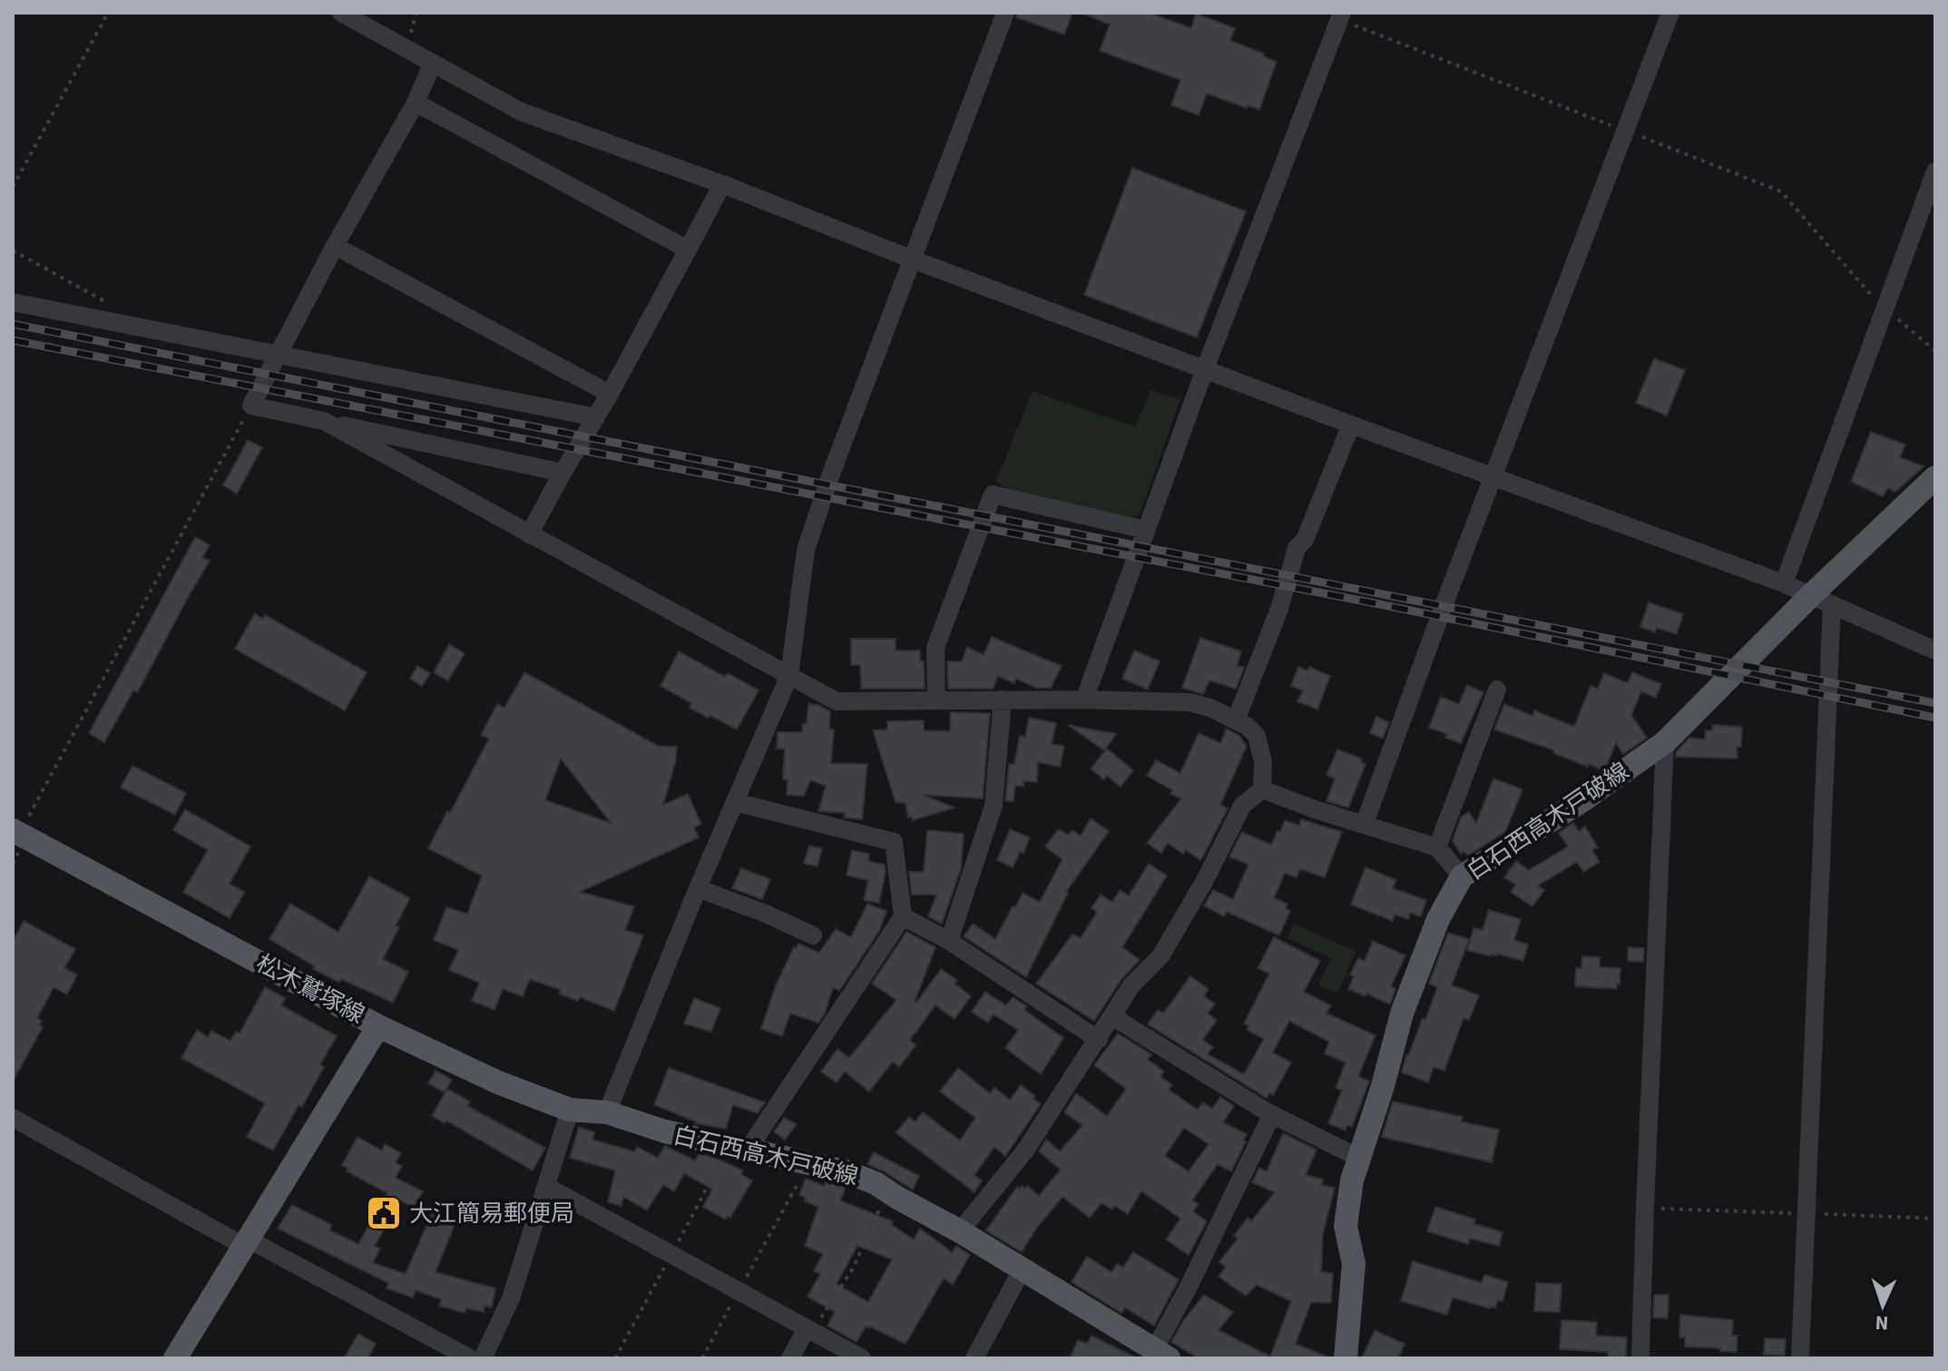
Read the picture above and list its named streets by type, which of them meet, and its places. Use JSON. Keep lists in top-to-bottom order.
{
  "streets": {
    "main road": ["白石西高木戸破線", "松木鷲塚線"]
  },
  "crossings": [
    ["白石西高木戸破線", "松木鷲塚線"]
  ],
  "places": {
    "public building": ["大江簡易郵便局"]
  },
  "north": "bottom"
}
